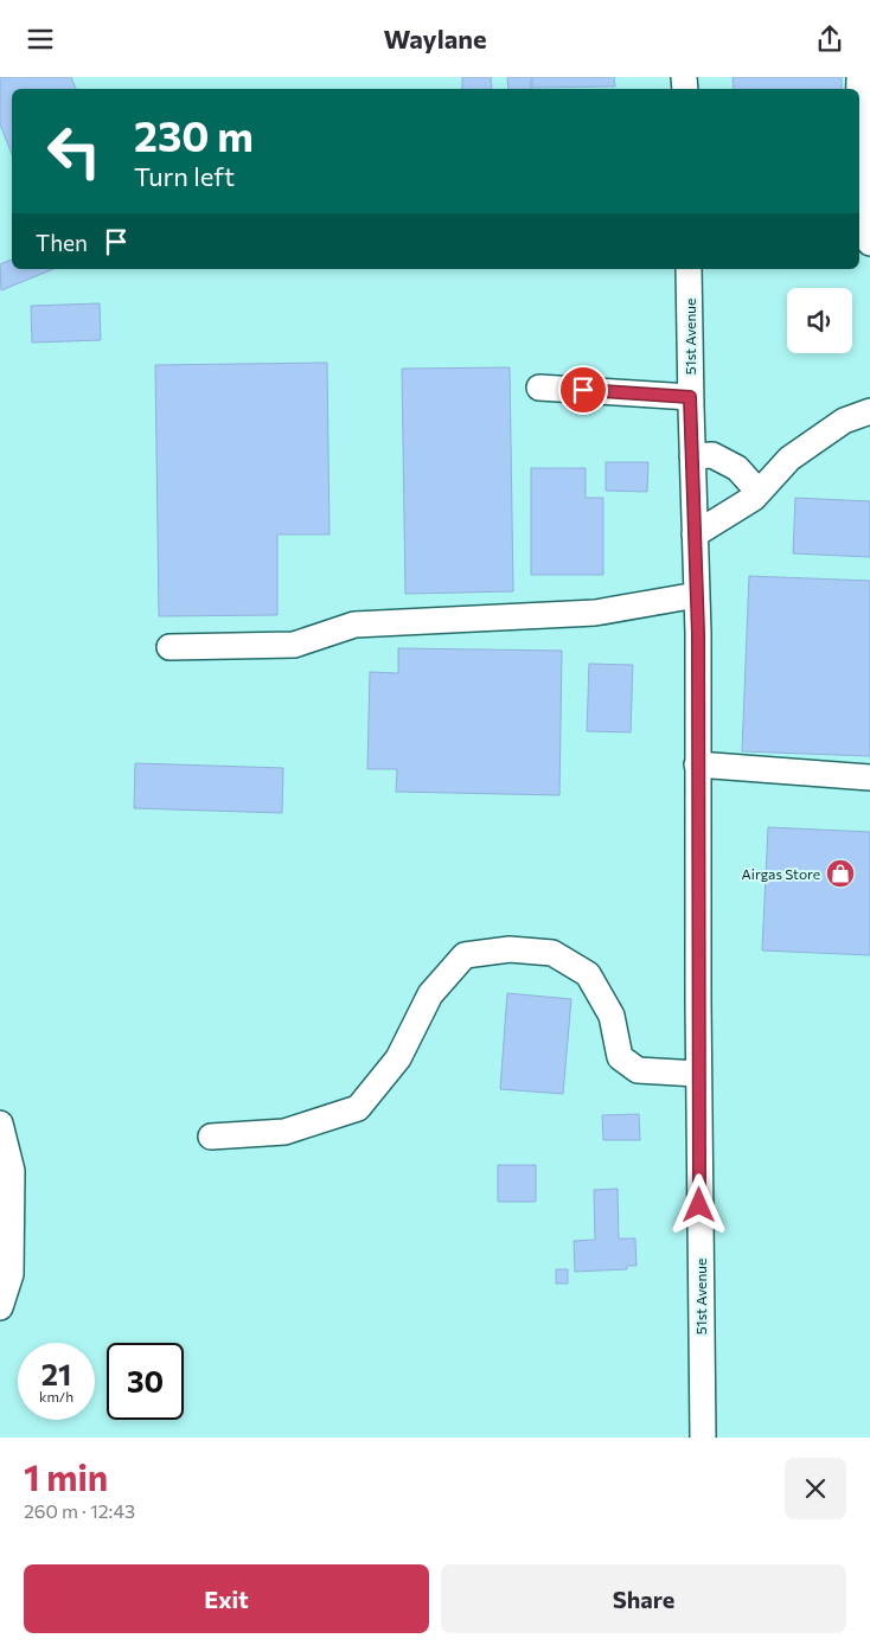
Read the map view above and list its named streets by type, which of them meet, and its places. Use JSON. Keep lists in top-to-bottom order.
{
  "streets": {
    "street": ["51st Avenue"]
  },
  "places": {
    "shop": ["Airgas Store"]
  },
  "page": {
    "header": "Waylane",
    "turn": ["230 m", "Turn left"],
    "then": "Then",
    "speed": "21 km/h",
    "limit": "30",
    "heading": ["1 min", "260 m · 12:43"],
    "buttons": ["Exit", "Share"]
  }
}
